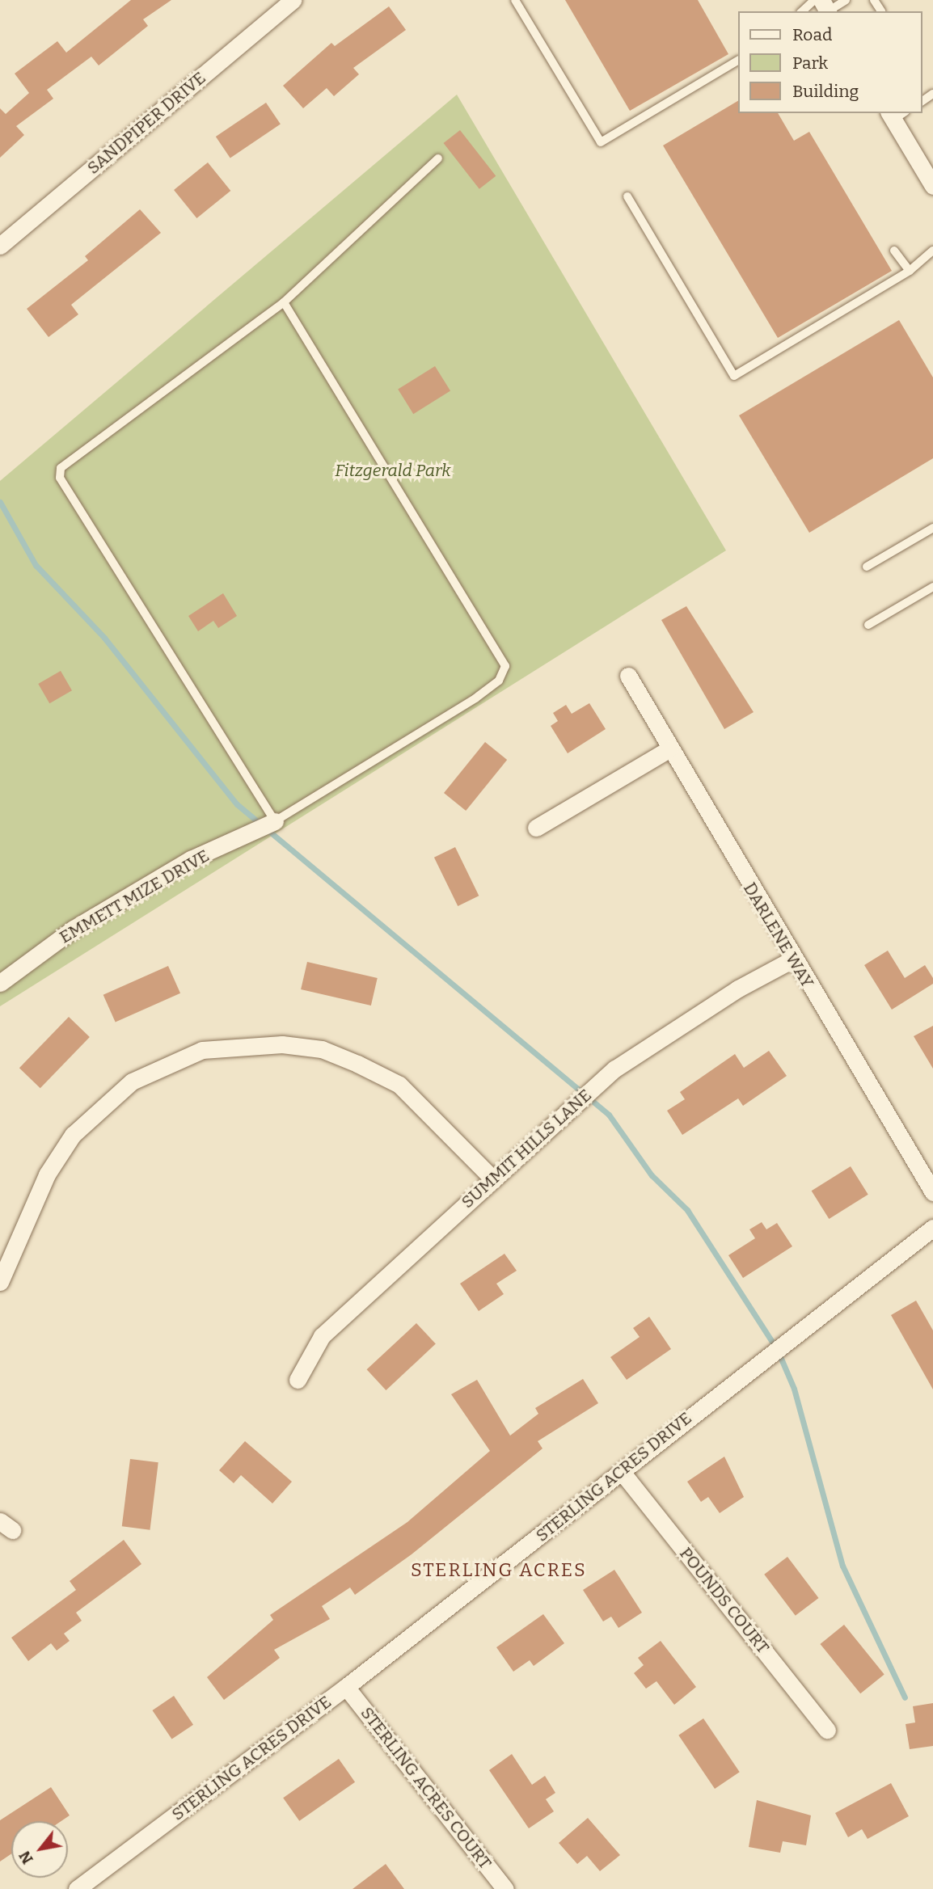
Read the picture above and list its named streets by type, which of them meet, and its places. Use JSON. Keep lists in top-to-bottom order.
{
  "streets": {
    "street": [
      "SANDPIPER DRIVE",
      "EMMETT MIZE DRIVE",
      "DARLENE WAY",
      "SUMMIT HILLS LANE",
      "STERLING ACRES DRIVE",
      "POUNDS COURT",
      "STERLING ACRES COURT"
    ]
  },
  "crossings": [
    ["DARLENE WAY", "SUMMIT HILLS LANE"],
    ["STERLING ACRES DRIVE", "POUNDS COURT"],
    ["STERLING ACRES DRIVE", "STERLING ACRES COURT"]
  ],
  "districts": ["STERLING ACRES"],
  "parks": ["Fitzgerald Park"],
  "legend": ["Road", "Park", "Building"],
  "north": "bottom left"
}
